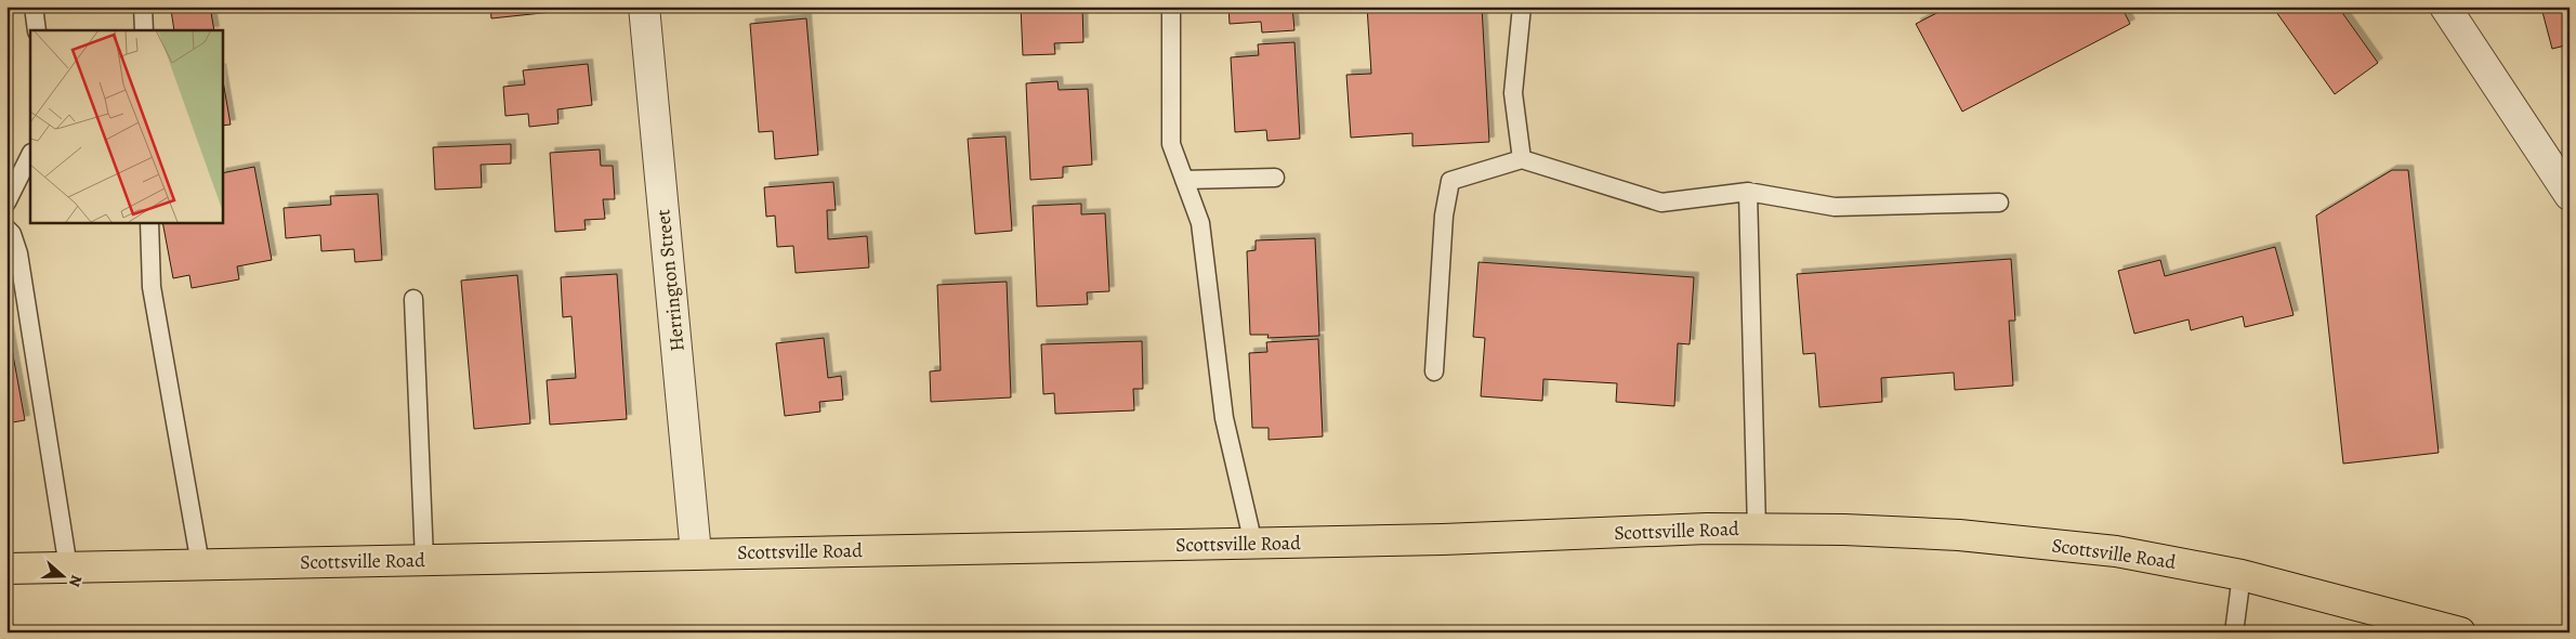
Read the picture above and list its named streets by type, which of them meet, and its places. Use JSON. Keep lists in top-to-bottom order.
{
  "streets": {
    "main road": ["Scottsville Road"],
    "street": ["Herrington Street"]
  },
  "crossings": [
    ["Herrington Street", "Scottsville Road"]
  ],
  "north": "right"
}
